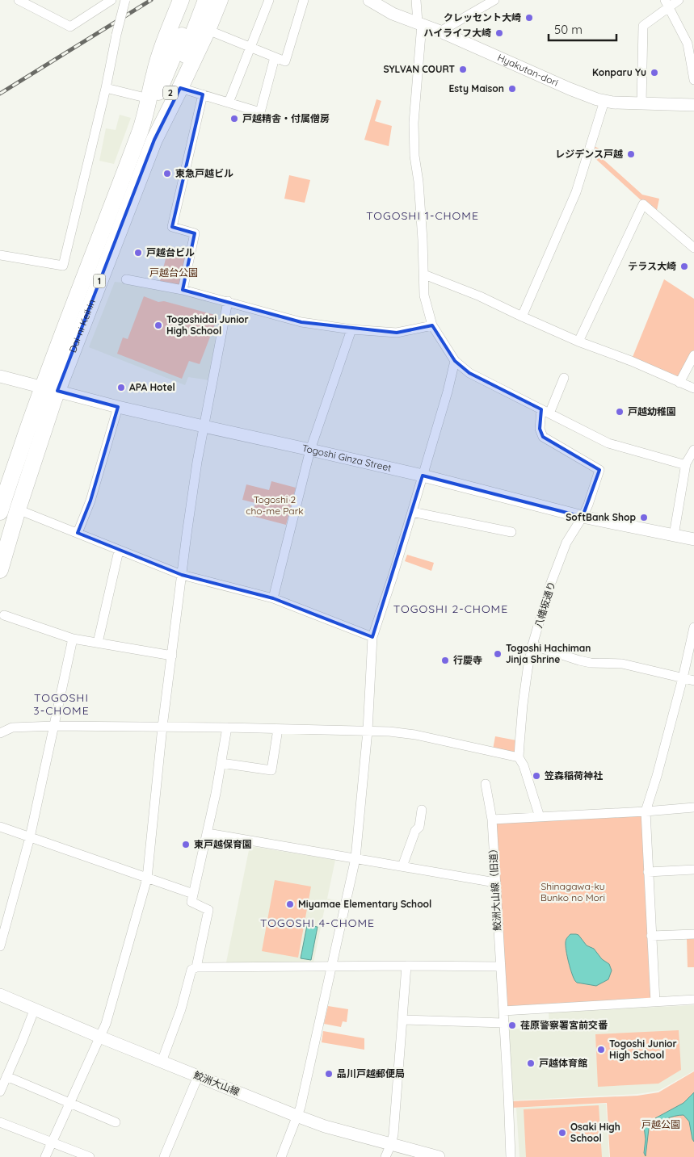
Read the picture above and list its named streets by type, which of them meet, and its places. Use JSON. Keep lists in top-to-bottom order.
{
  "streets": {
    "highway": ["2", "1", "Dai-ni Keihin"],
    "street": [
      "Hyakutan-dori",
      "Togoshi Ginza Street",
      "八幡坂通り",
      "鮫洲大山線（旧道）",
      "鮫洲大山線"
    ]
  },
  "crossings": [
    ["2", "Dai-ni Keihin"],
    ["Dai-ni Keihin", "Togoshi Ginza Street"],
    ["Togoshi Ginza Street", "八幡坂通り"]
  ],
  "districts": [
    "TOGOSHI 1-CHOME",
    "TOGOSHI 2-CHOME",
    "TOGOSHI 3-CHOME",
    "TOGOSHI 4-CHOME"
  ],
  "parks": [
    "戸越台公園",
    "Togoshi 2 cho-me Park",
    "Shinagawa-ku Bunko no Mori",
    "戸越公園"
  ],
  "places": [
    "クレッセント大崎",
    "ハイライフ大崎",
    "SYLVAN COURT",
    "Konparu Yu",
    "Esty Maison",
    "戸越精舎・付属僧房",
    "レジデンス戸越",
    "東急戸越ビル",
    "戸越台ビル",
    "テラス大崎",
    "Togoshidai Junior High School",
    "APA Hotel",
    "戸越幼稚園",
    "SoftBank Shop",
    "Togoshi Hachiman Jinja Shrine",
    "行慶寺",
    "笠森稲荷神社",
    "東戸越保育園",
    "Miyamae Elementary School",
    "荏原警察署宮前交番",
    "Togoshi Junior High School",
    "戸越体育館",
    "品川戸越郵便局",
    "Osaki High School"
  ],
  "scale_bar": "50 m"
}
